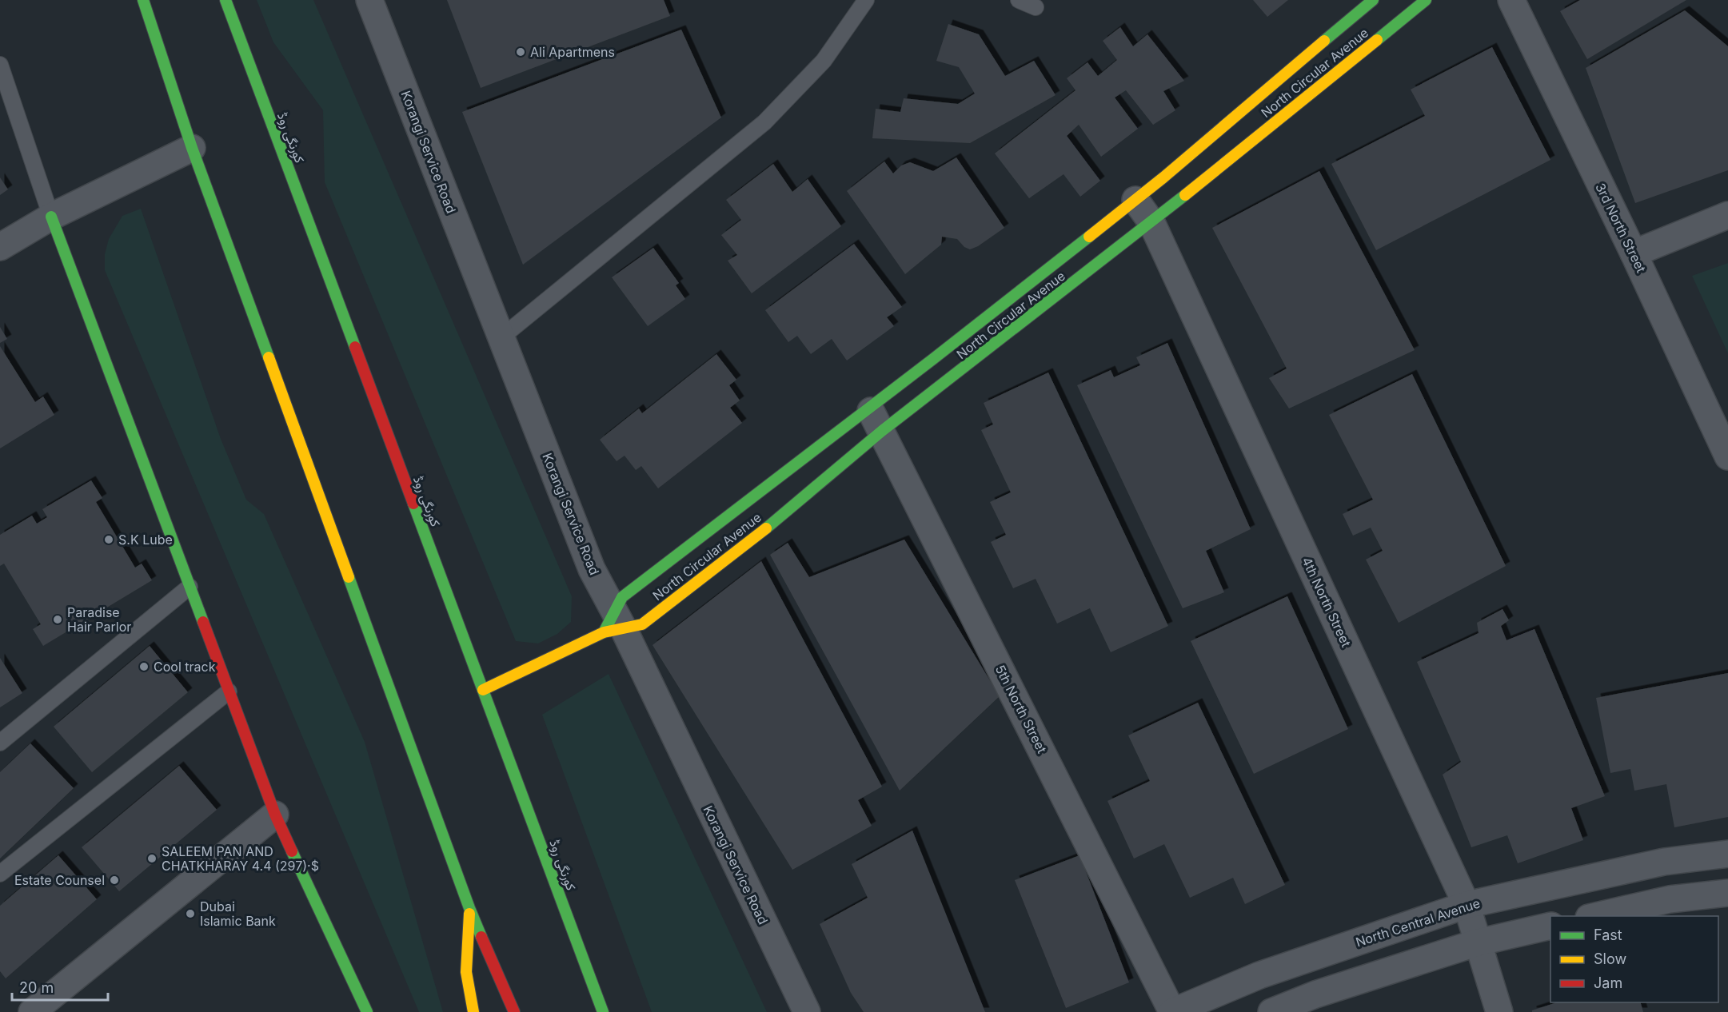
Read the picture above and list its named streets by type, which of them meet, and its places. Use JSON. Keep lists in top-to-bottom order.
{
  "streets": {
    "street": [
      "North Circular Avenue",
      "کورنگی روڈ",
      "Korangi Service Road",
      "3rd North Street",
      "4th North Street",
      "5th North Street",
      "North Central Avenue"
    ]
  },
  "crossings": [
    ["North Circular Avenue", "کورنگی روڈ"],
    ["North Circular Avenue", "Korangi Service Road"],
    ["North Circular Avenue", "4th North Street"],
    ["North Circular Avenue", "5th North Street"],
    ["4th North Street", "North Central Avenue"],
    ["5th North Street", "North Central Avenue"]
  ],
  "places": [
    "Ali Apartmens",
    "S.K Lube",
    "Paradise Hair Parlor",
    "Cool track",
    "SALEEM PAN AND CHATKHARAY 4.4 (297)·$",
    "Estate Counsel",
    "Dubai Islamic Bank"
  ],
  "legend": ["Fast", "Slow", "Jam"],
  "scale_bar": "20 m"
}
